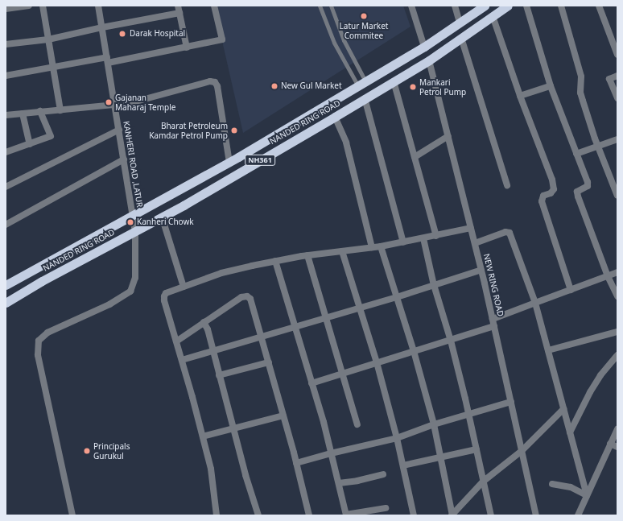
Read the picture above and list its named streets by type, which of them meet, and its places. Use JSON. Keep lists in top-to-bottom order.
{
  "streets": {
    "highway": ["NANDED RING ROAD", "NH361"],
    "street": ["KANHERI ROAD ,LATUR", "NEW RING ROAD"]
  },
  "crossings": [
    ["NANDED RING ROAD", "KANHERI ROAD ,LATUR"],
    ["NANDED RING ROAD", "NEW RING ROAD"],
    ["NH361", "KANHERI ROAD ,LATUR"]
  ],
  "places": [
    "Latur Market Commitee",
    "Darak Hospital",
    "New Gul Market",
    "Mankari Petrol Pump",
    "Gajanan Maharaj Temple",
    "Bharat Petroleum Kamdar Petrol Pump",
    "Kanheri Chowk",
    "Principals Gurukul"
  ]
}
